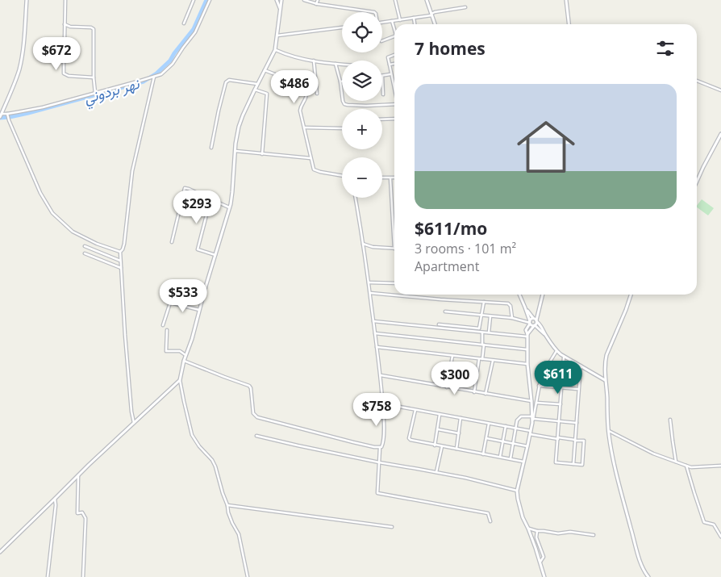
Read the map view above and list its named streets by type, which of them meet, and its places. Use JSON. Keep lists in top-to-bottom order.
{
  "water": ["نهر بردوني"],
  "page": {
    "map_buttons": ["+", "−"],
    "heading": "7 homes",
    "price": [
      "$672",
      "$486",
      "$293",
      "$533",
      "$611",
      "$300",
      "$758"
    ],
    "list": [
      {
        "name": "$611/mo",
        "note": "3 rooms · 101 m² · Apartment"
      }
    ]
  }
}
